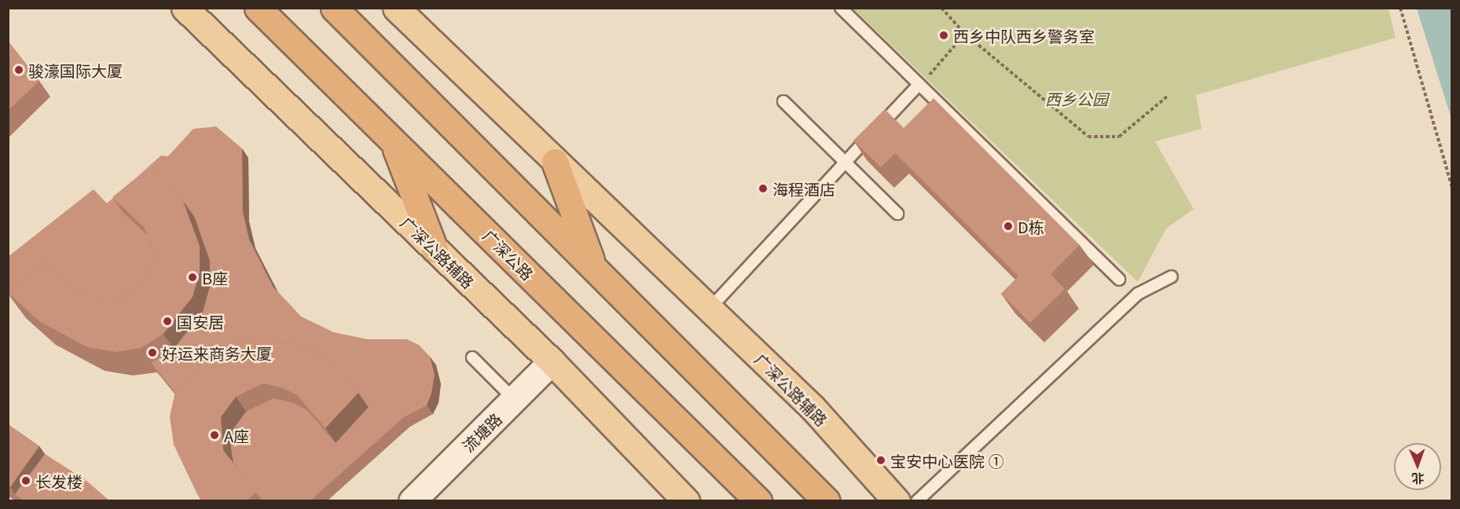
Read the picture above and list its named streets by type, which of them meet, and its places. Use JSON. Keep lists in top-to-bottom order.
{
  "streets": {
    "highway": ["广深公路"],
    "main road": ["广深公路辅路", "流塘路"]
  },
  "crossings": [
    ["广深公路辅路", "流塘路"]
  ],
  "parks": ["西乡公园"],
  "places": [
    "西乡中队西乡警务室",
    "骏濠国际大厦",
    "海程酒店",
    "D栋",
    "B座",
    "国安居",
    "好运来商务大厦",
    "A座",
    "宝安中心医院 ①",
    "长发楼"
  ],
  "north": "bottom"
}
